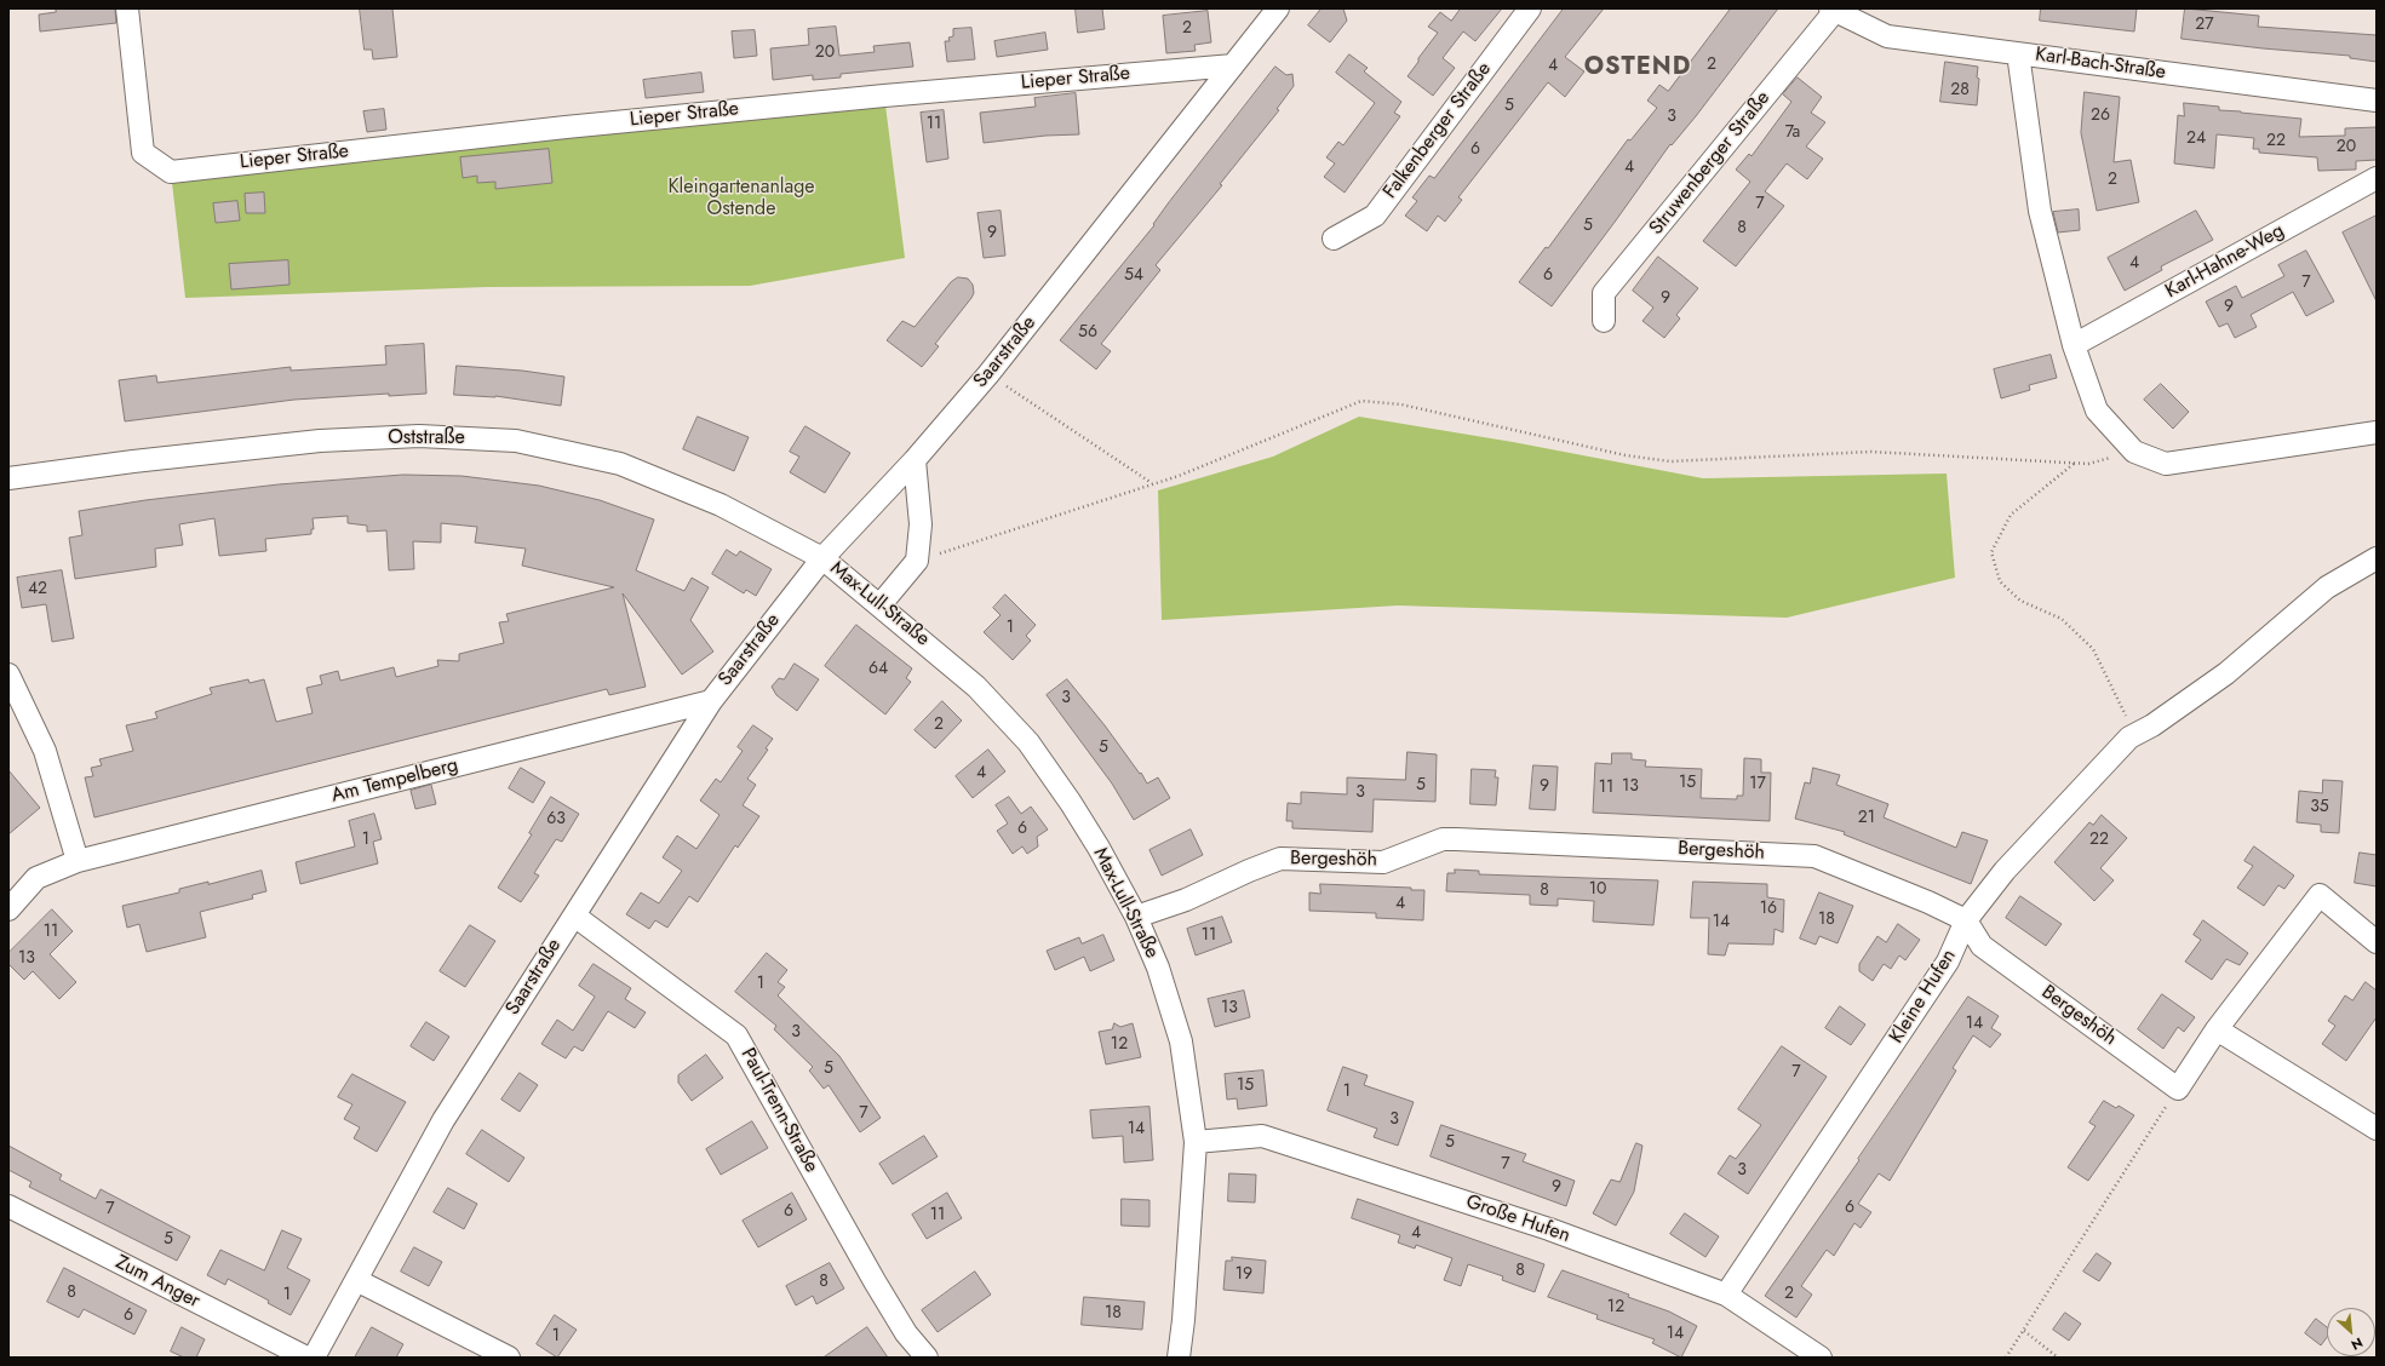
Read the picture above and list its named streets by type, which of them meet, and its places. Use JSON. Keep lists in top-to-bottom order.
{
  "streets": {
    "street": [
      "Karl-Bach-Straße",
      "Lieper Straße",
      "Falkenberger Straße",
      "Struwenberger Straße",
      "Karl-Hahne-Weg",
      "Saarstraße",
      "Oststraße",
      "Max-Lull-Straße",
      "Am Tempelberg",
      "Bergeshöh",
      "Kleine Hufen",
      "Paul-Trenn-Straße",
      "Große Hufen",
      "Zum Anger"
    ]
  },
  "crossings": [
    ["Karl-Bach-Straße", "Struwenberger Straße"],
    ["Lieper Straße", "Saarstraße"],
    ["Saarstraße", "Oststraße"],
    ["Saarstraße", "Max-Lull-Straße"],
    ["Saarstraße", "Am Tempelberg"],
    ["Saarstraße", "Paul-Trenn-Straße"],
    ["Oststraße", "Max-Lull-Straße"],
    ["Max-Lull-Straße", "Bergeshöh"],
    ["Max-Lull-Straße", "Große Hufen"],
    ["Bergeshöh", "Kleine Hufen"],
    ["Kleine Hufen", "Große Hufen"]
  ],
  "districts": ["OSTEND"],
  "parks": ["Kleingartenanlage Ostende"],
  "house_numbers": [
    "27",
    "2",
    "20",
    "2",
    "4",
    "28",
    "5",
    "26",
    "3",
    "11",
    "7a",
    "24",
    "22",
    "20",
    "6",
    "4",
    "2",
    "7",
    "5",
    "8",
    "9",
    "4",
    "54",
    "6",
    "7",
    "9",
    "9",
    "56",
    "42",
    "1",
    "64",
    "3",
    "2",
    "5",
    "4",
    "15",
    "17",
    "5",
    "9",
    "13",
    "11",
    "3",
    "35",
    "21",
    "63",
    "6",
    "1",
    "22",
    "10",
    "8",
    "4",
    "16",
    "18",
    "14",
    "11",
    "11",
    "13",
    "1",
    "13",
    "14",
    "3",
    "12",
    "5",
    "7",
    "15",
    "1",
    "7",
    "3",
    "14",
    "5",
    "7",
    "3",
    "9",
    "6",
    "7",
    "6",
    "11",
    "4",
    "5",
    "8",
    "19",
    "8",
    "8",
    "2",
    "1",
    "12",
    "18",
    "6",
    "14",
    "1"
  ],
  "north": "bottom right"
}
